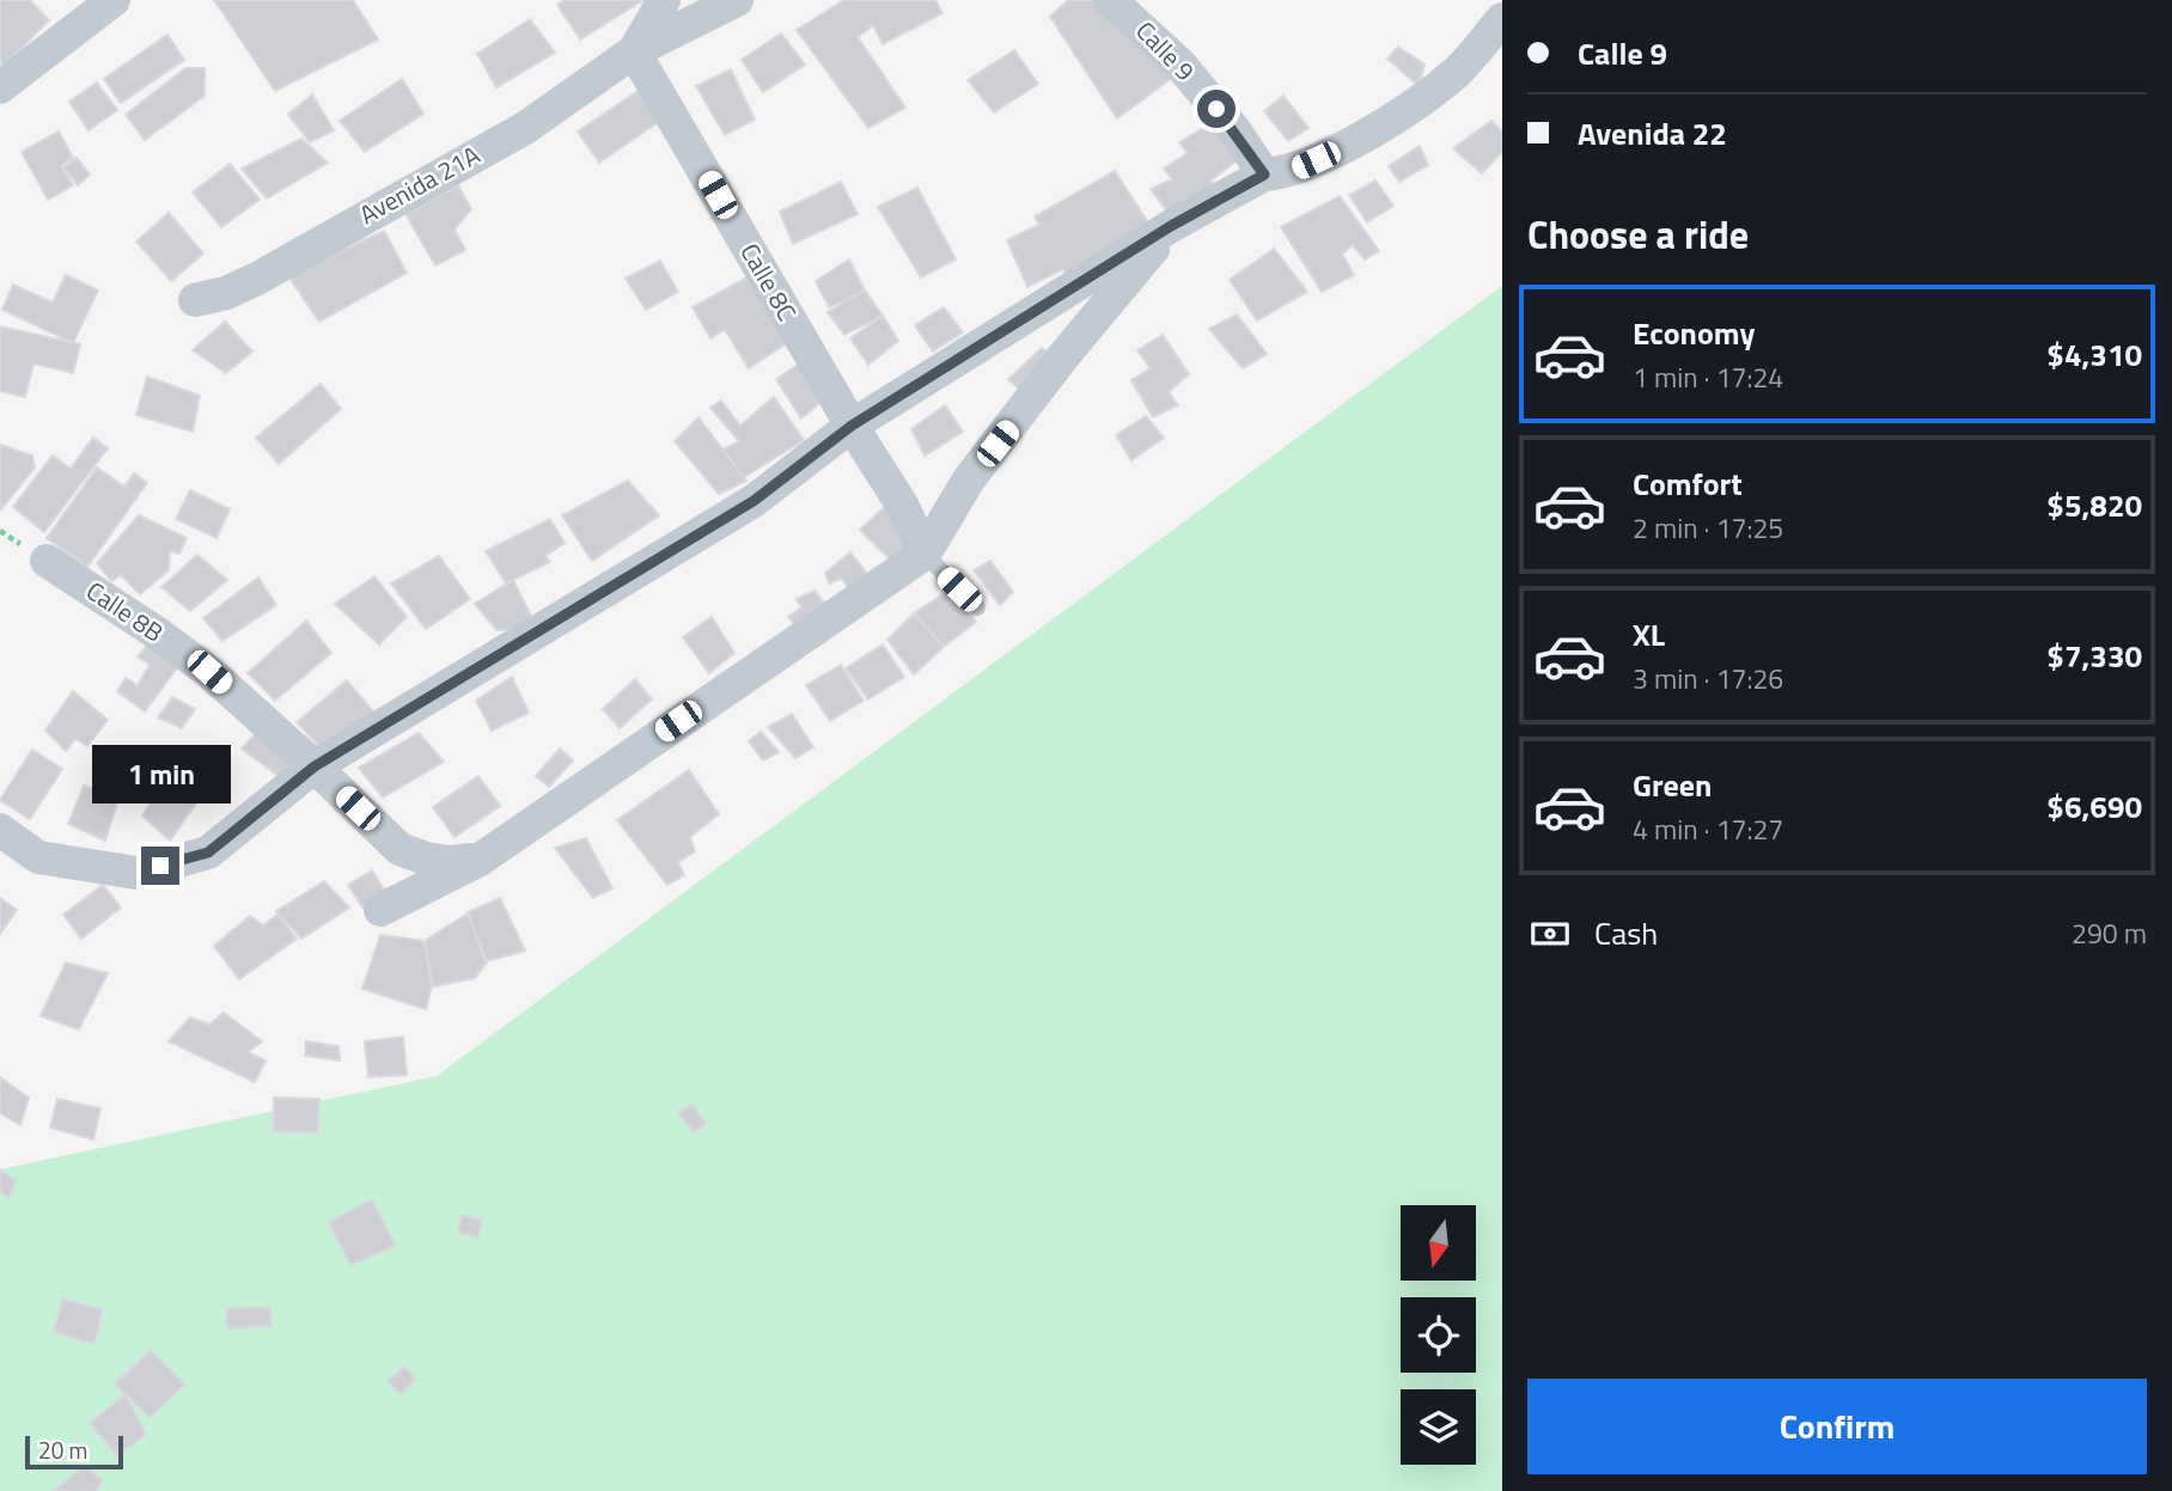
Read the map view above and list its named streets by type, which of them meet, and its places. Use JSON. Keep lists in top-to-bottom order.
{
  "streets": {
    "street": [
      "Calle 9",
      "Avenida 21A",
      "Calle 8C",
      "Calle 8B"
    ]
  },
  "crossings": [
    ["Avenida 21A", "Calle 8C"]
  ],
  "scale_bar": "20 m",
  "north": "bottom",
  "page": {
    "banner": ["Calle 9", "Avenida 22"],
    "heading": "Choose a ride",
    "list": [
      {
        "name": "Economy",
        "note": "1 min · 17:24",
        "value": "$4,310"
      },
      {
        "name": "Comfort",
        "note": "2 min · 17:25",
        "value": "$5,820"
      },
      {
        "name": "XL",
        "note": "3 min · 17:26",
        "value": "$7,330"
      },
      {
        "name": "Green",
        "note": "4 min · 17:27",
        "value": "$6,690"
      }
    ],
    "bubble": "1 min",
    "pay": ["Cash", "290 m"],
    "buttons": "Confirm",
    "scale": "20 m"
  }
}
